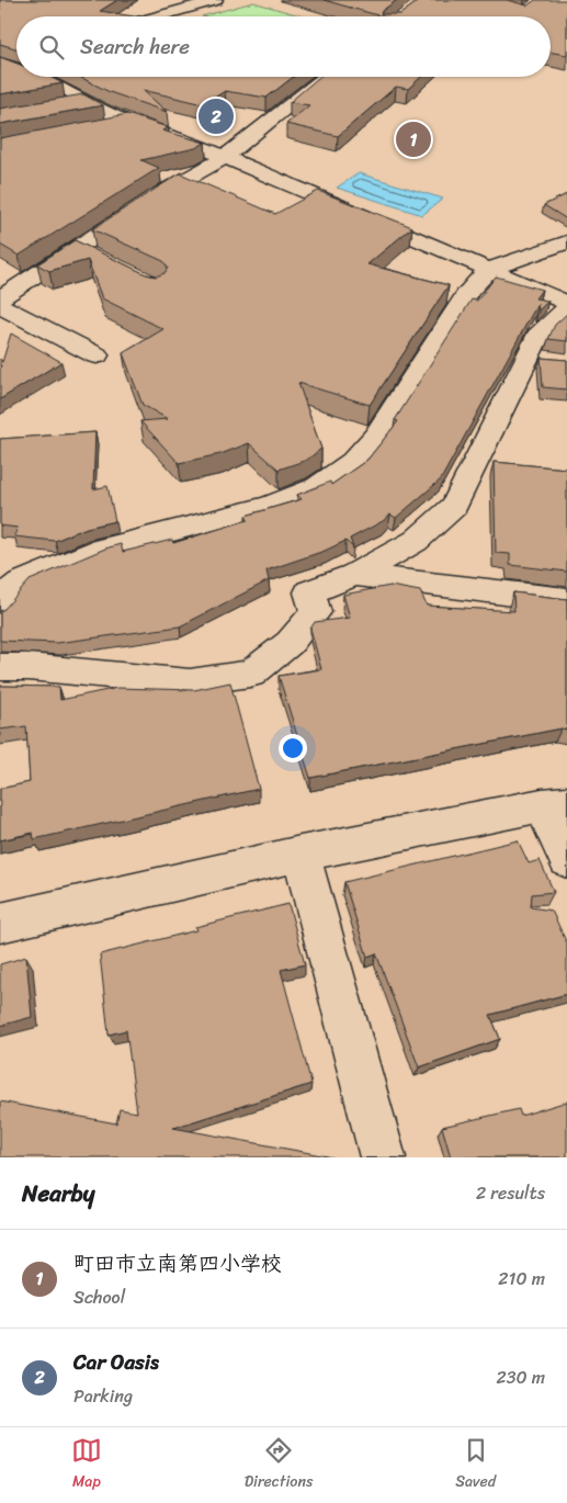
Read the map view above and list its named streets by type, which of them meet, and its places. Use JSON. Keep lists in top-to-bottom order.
{
  "page": {
    "search": "Search here",
    "pins": ["2", "1"],
    "heading": ["Nearby", "2 results"],
    "list": [
      {
        "mark": "1",
        "name": "町田市立南第四小学校",
        "note": "School",
        "value": "210 m"
      },
      {
        "mark": "2",
        "name": "Car Oasis",
        "note": "Parking",
        "value": "230 m"
      }
    ],
    "nav": ["Map", "Directions", "Saved"]
  }
}
